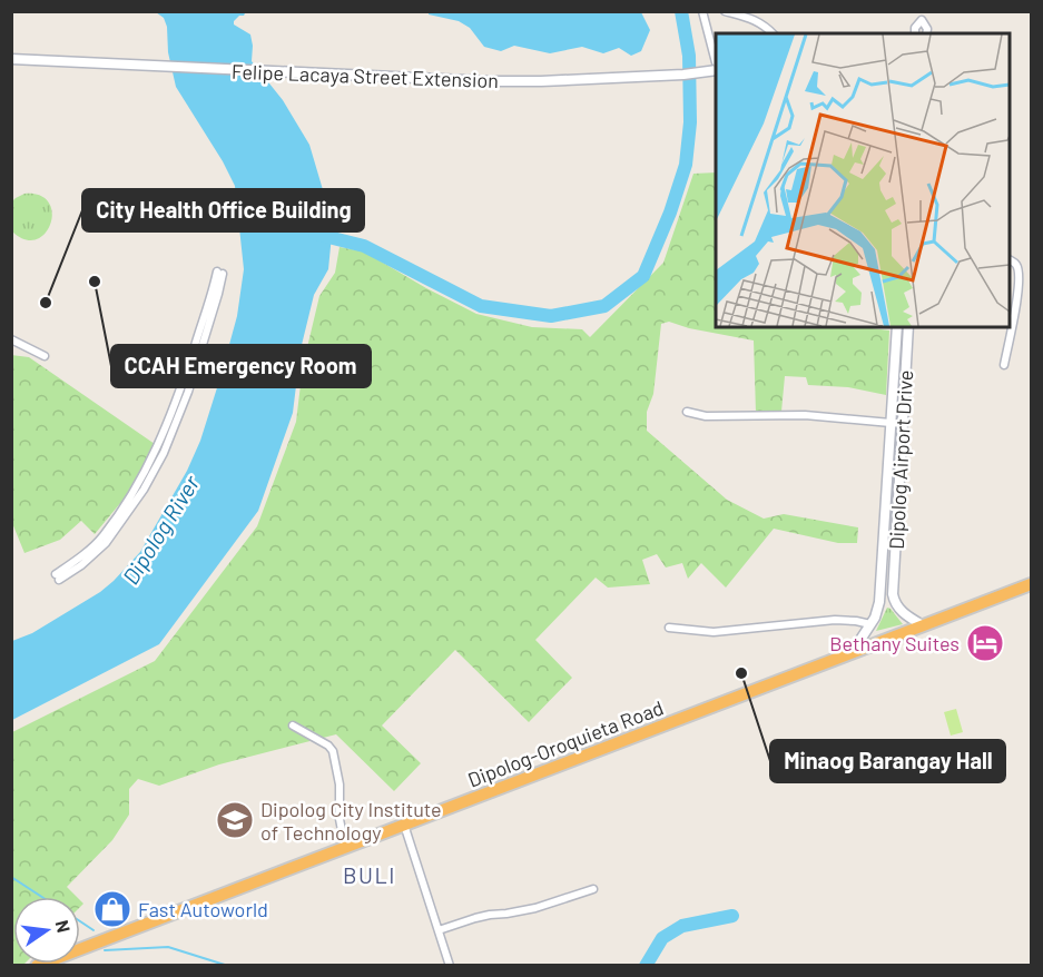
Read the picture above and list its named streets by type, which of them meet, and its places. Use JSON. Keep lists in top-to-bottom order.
{
  "streets": {
    "highway": ["Dipolog-Oroquieta Road"],
    "main road": ["Felipe Lacaya Street Extension", "Dipolog Airport Drive"]
  },
  "crossings": [
    ["Dipolog Airport Drive", "Dipolog-Oroquieta Road"]
  ],
  "districts": ["BULI"],
  "water": ["Dipolog River"],
  "places": {
    "other": ["CCAH Emergency Room", "City Health Office Building", "Minaog Barangay Hall"],
    "hotel": ["Bethany Suites"],
    "school or university": ["Dipolog City Institute of Technology"],
    "shop": ["Fast Autoworld"]
  },
  "north": "right"
}
